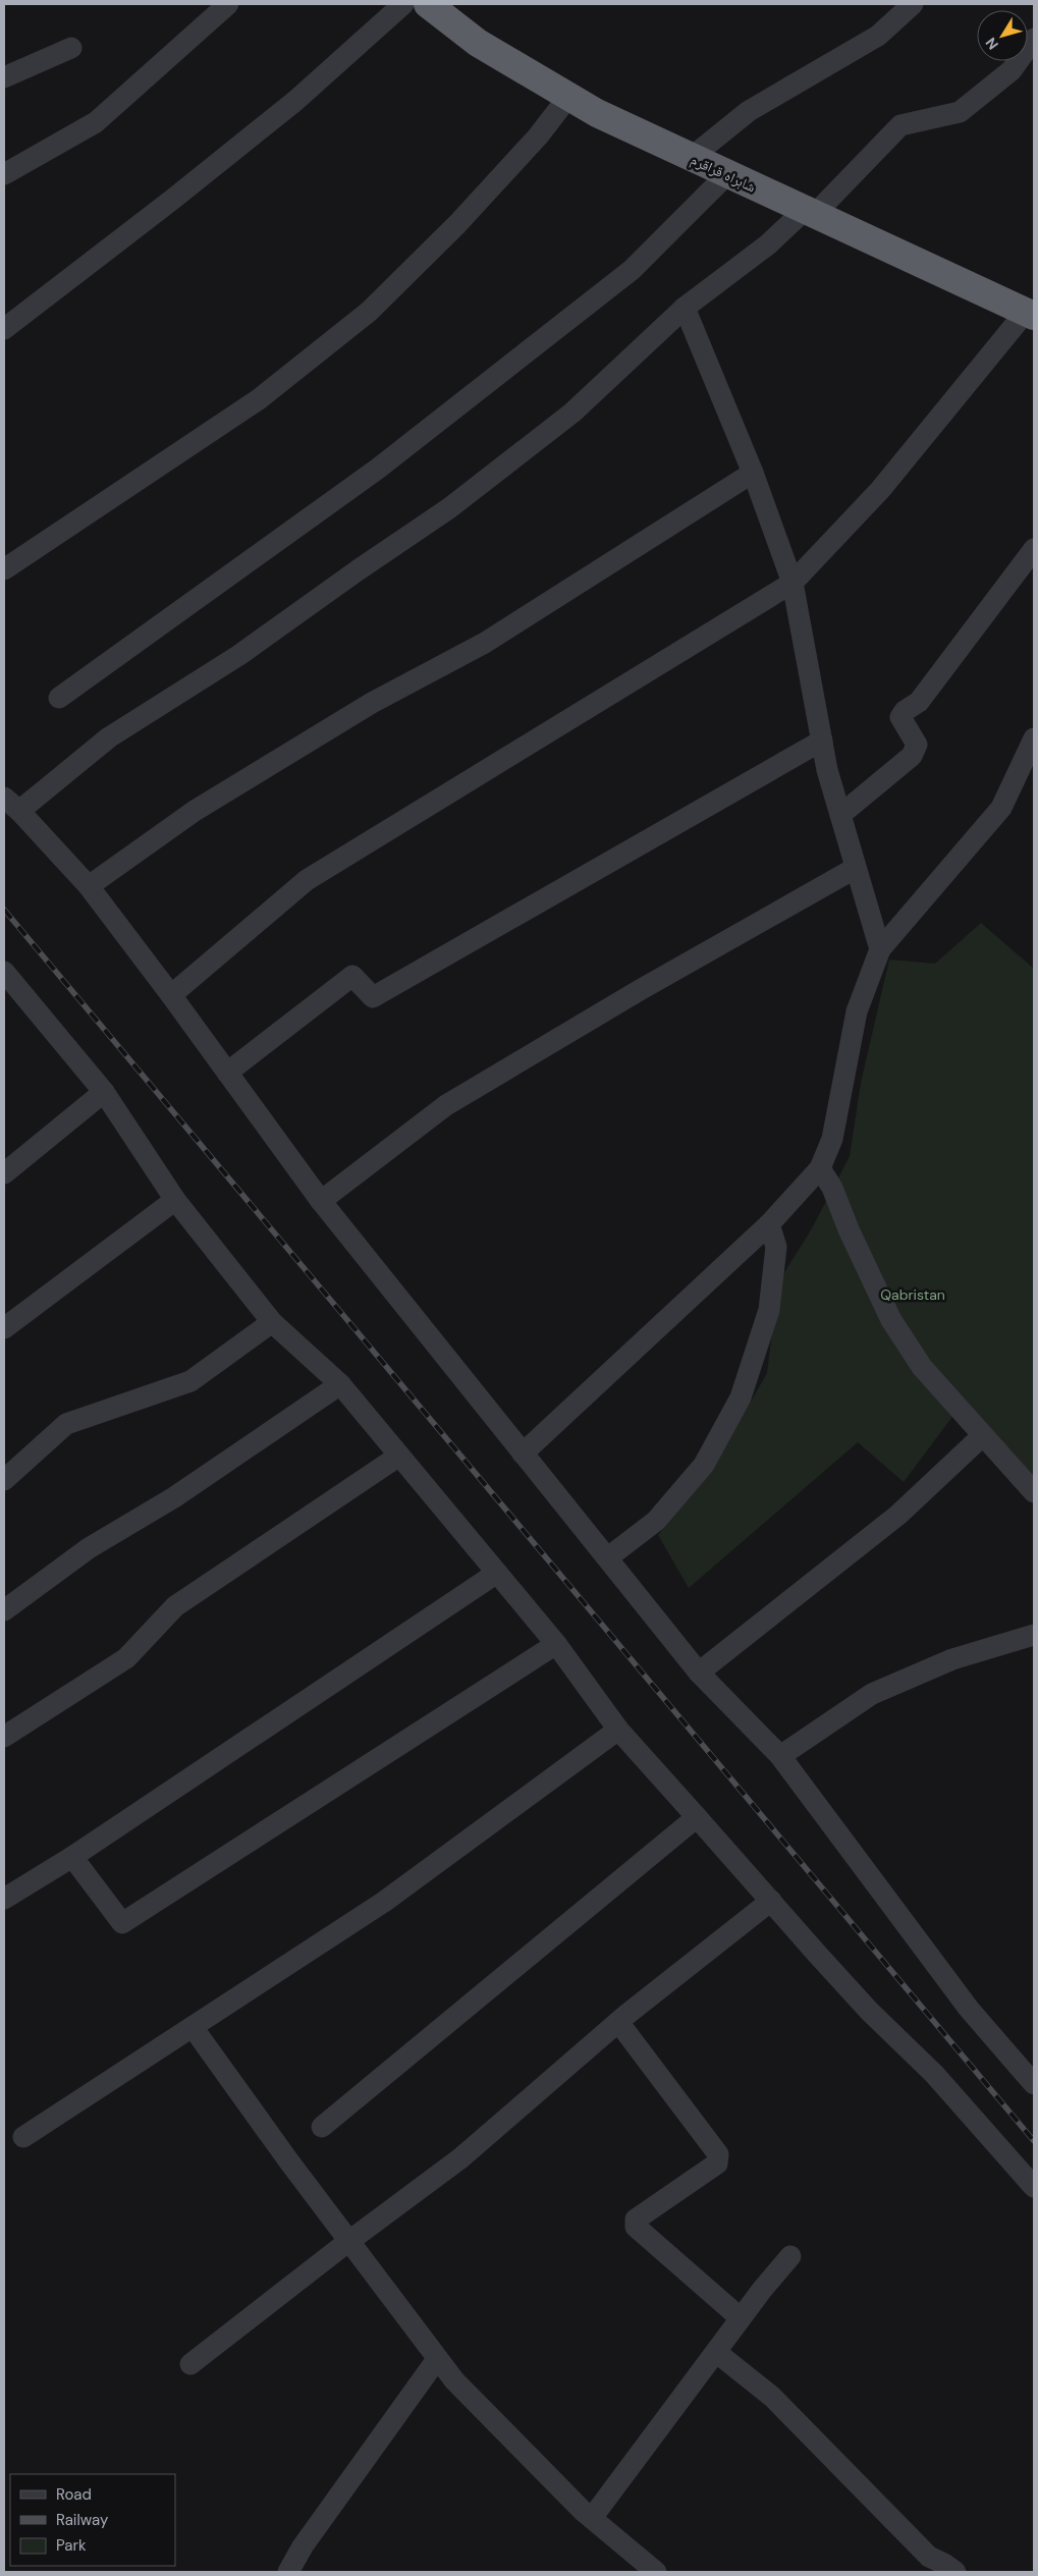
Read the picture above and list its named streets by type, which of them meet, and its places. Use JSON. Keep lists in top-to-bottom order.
{
  "streets": {
    "highway": ["شاہراہ قراقرم"]
  },
  "parks": ["Qabristan"],
  "legend": ["Road", "Railway", "Park"],
  "north": "bottom left"
}
